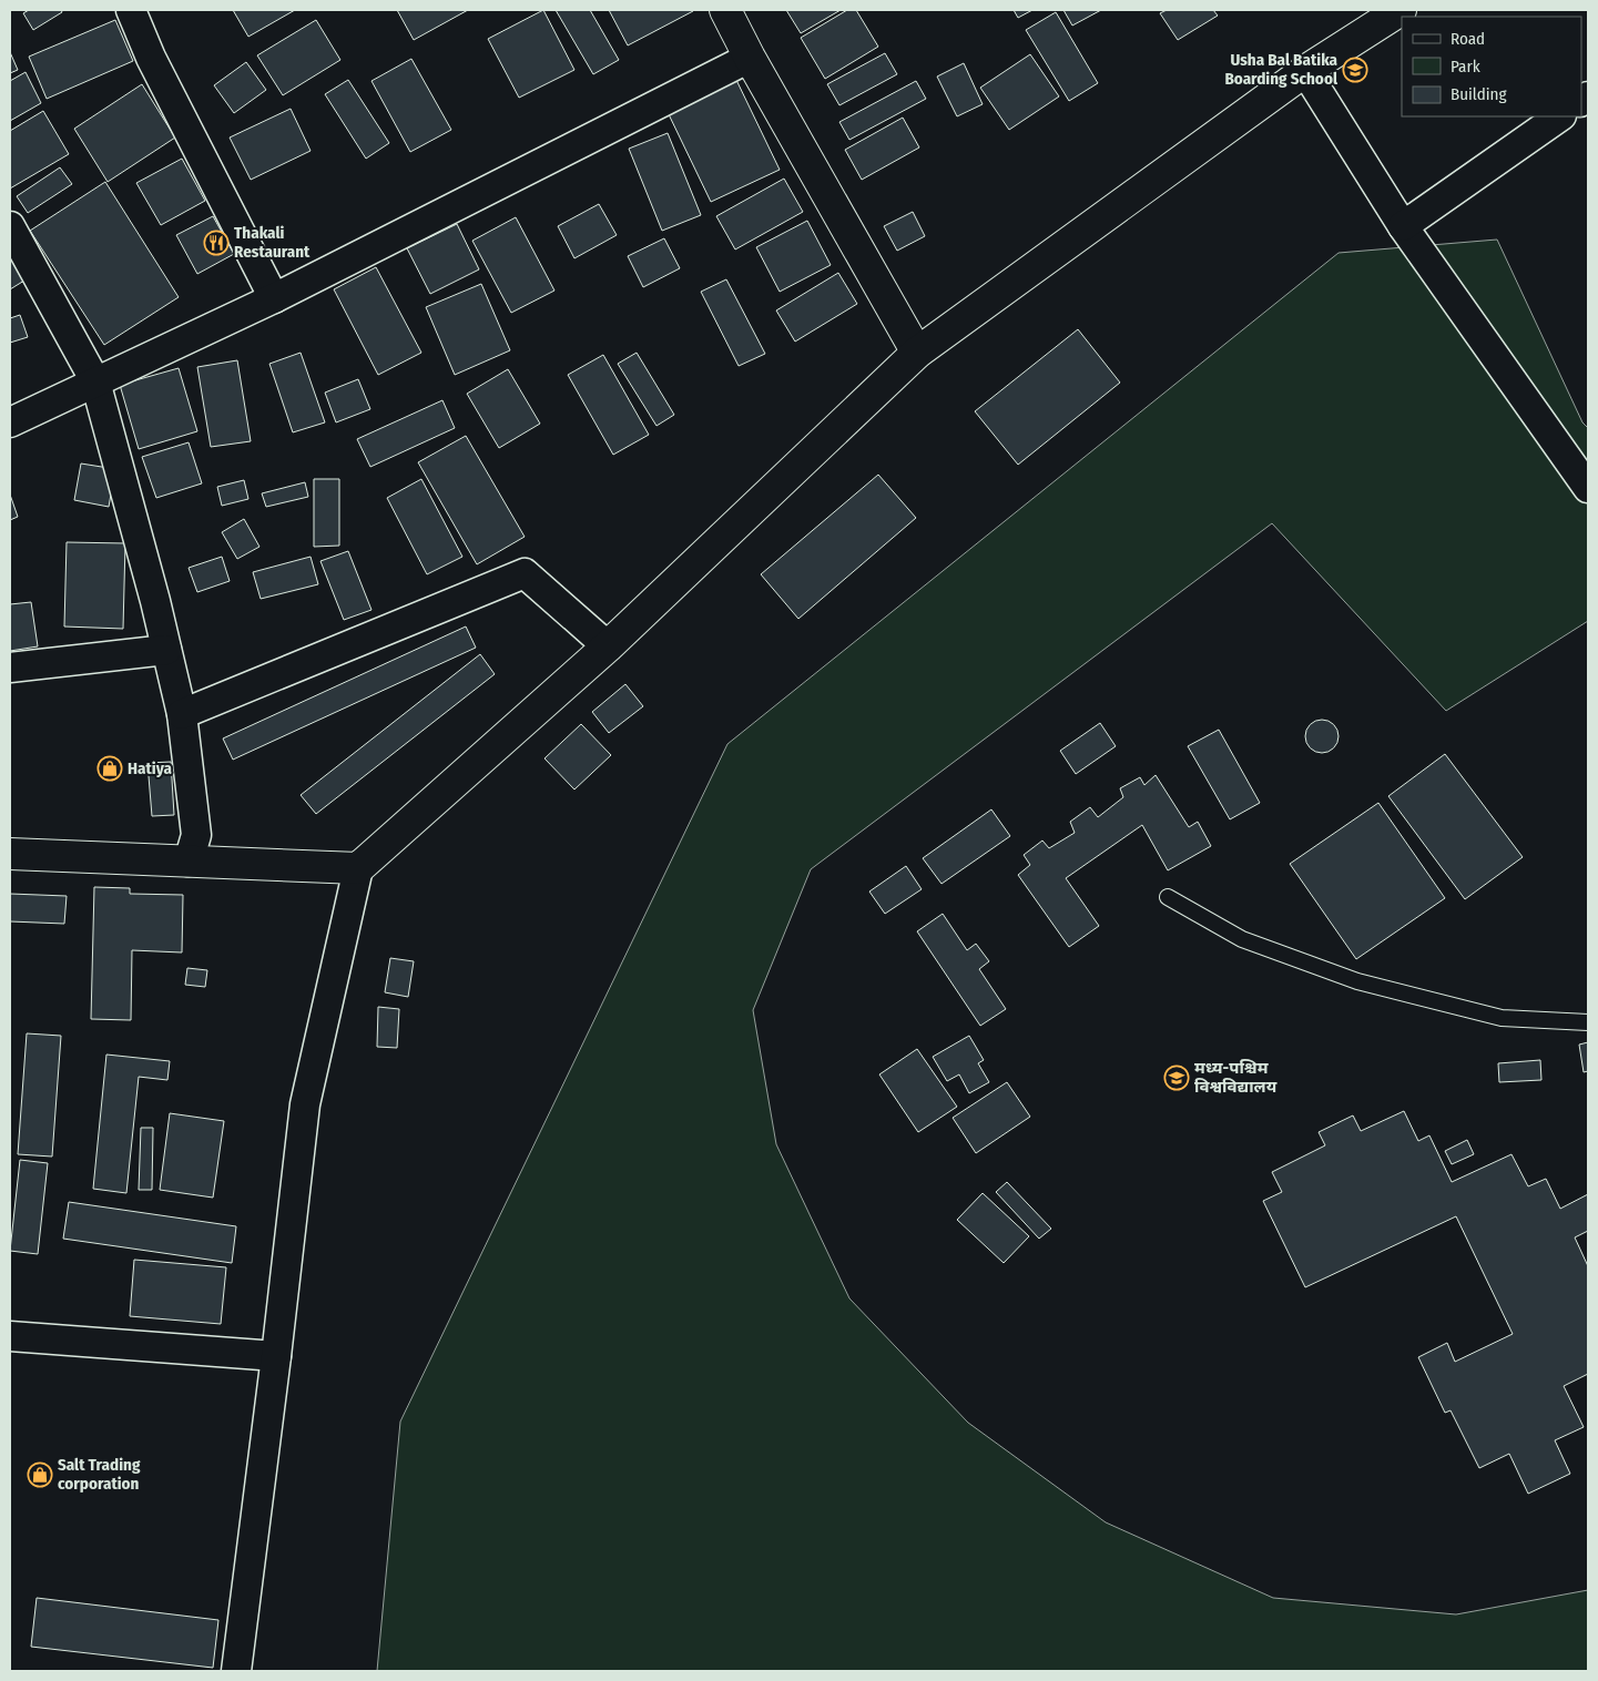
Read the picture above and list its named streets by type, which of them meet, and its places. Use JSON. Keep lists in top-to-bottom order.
{
  "places": {
    "school or university": ["Usha Bal Batika Boarding School", "मध्य-पश्चिम विश्वविद्यालय"],
    "restaurant": ["Thakali Restaurant"],
    "shop": ["Hatiya", "Salt Trading corporation"]
  },
  "legend": ["Road", "Park", "Building"]
}
